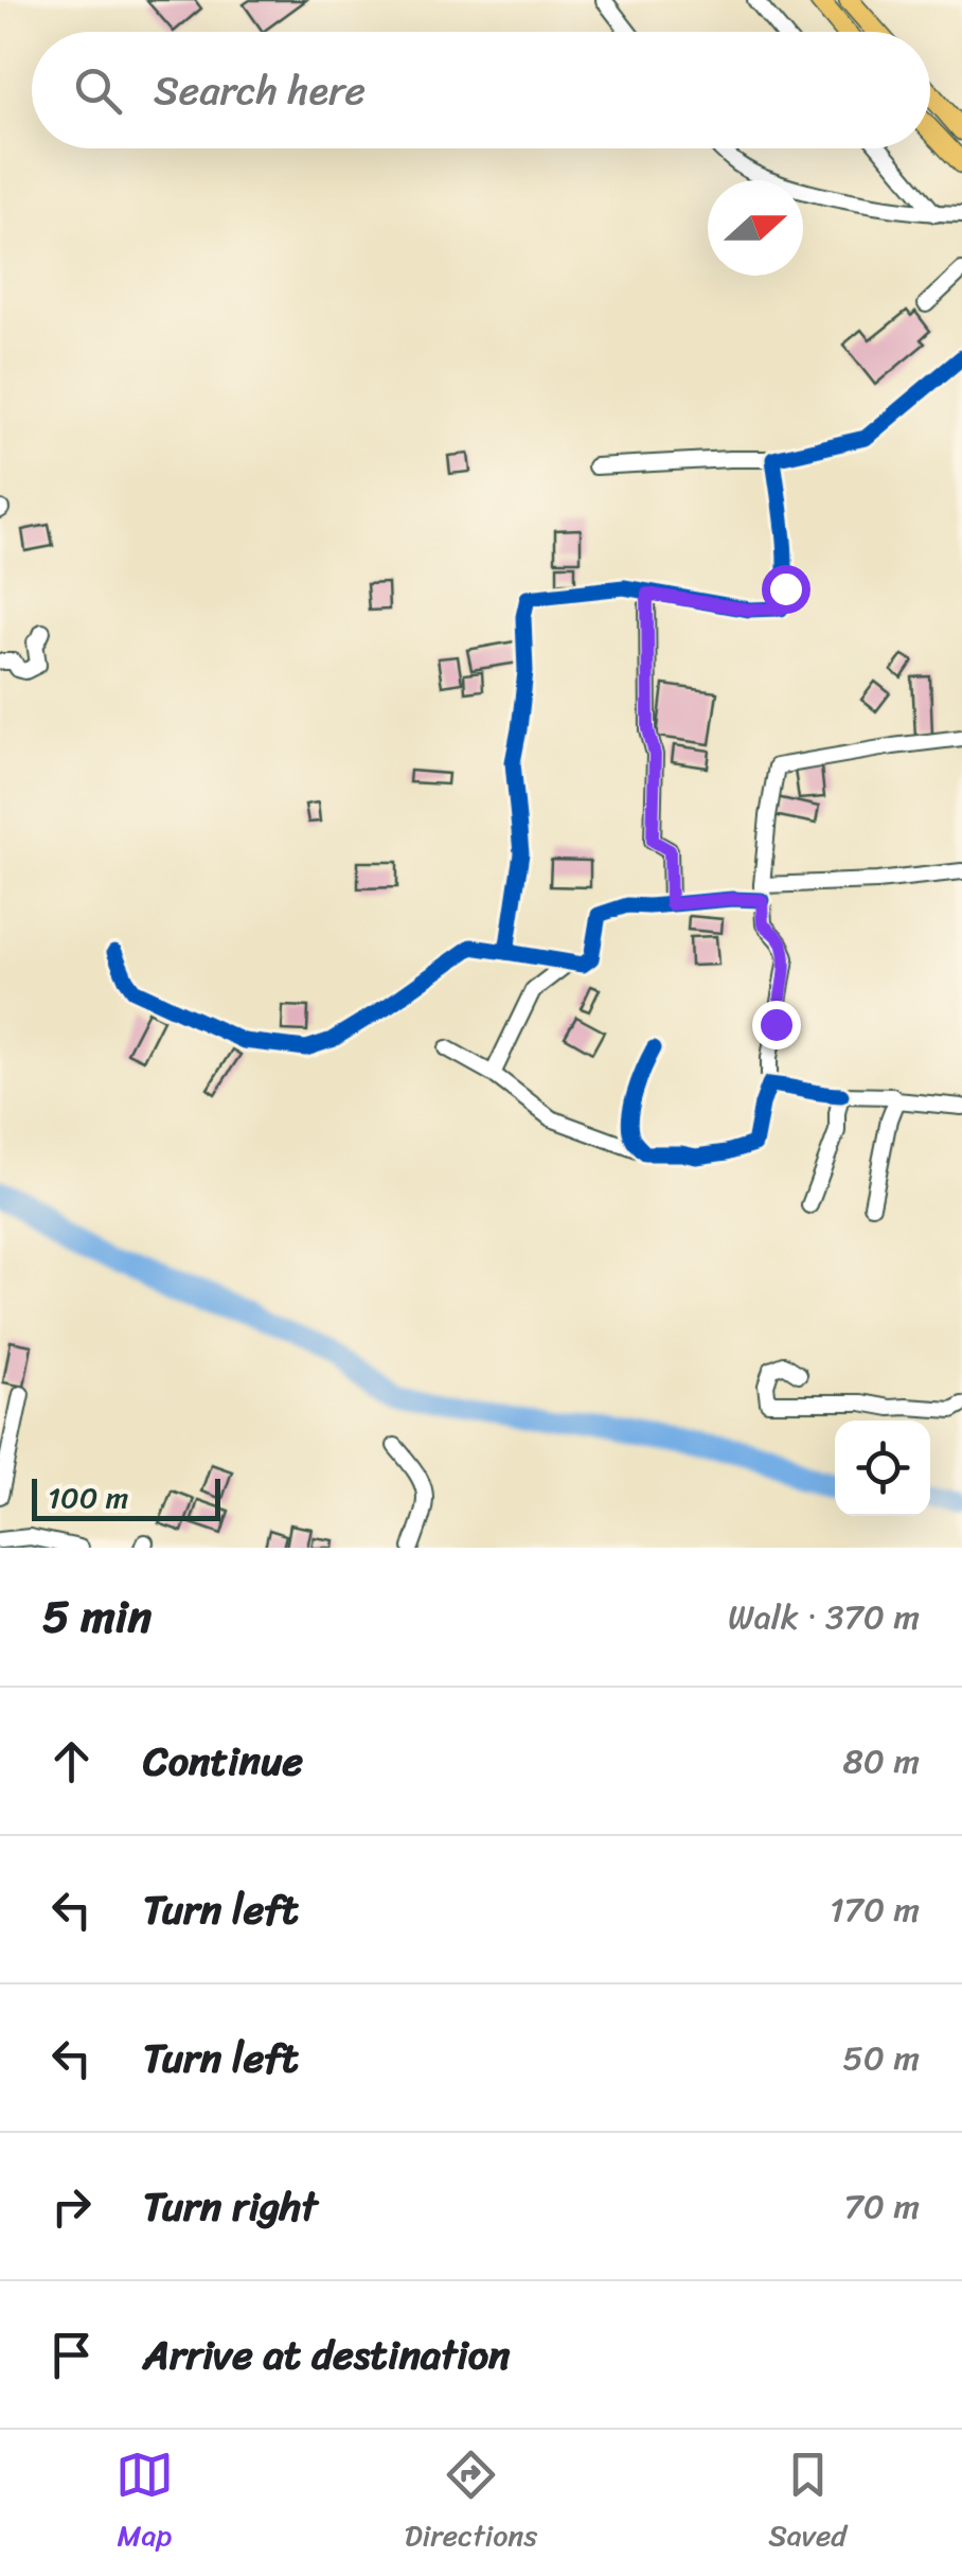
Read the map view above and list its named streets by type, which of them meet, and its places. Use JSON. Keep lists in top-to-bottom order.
{
  "scale_bar": "100 m",
  "north": "right",
  "page": {
    "search": "Search here",
    "scale": "100 m",
    "heading": ["5 min", "Walk · 370 m"],
    "list": [
      ["Continue", "80 m"],
      ["Turn left", "170 m"],
      ["Turn left", "50 m"],
      ["Turn right", "70 m"],
      "Arrive at destination"
    ],
    "nav": ["Map", "Directions", "Saved"]
  }
}
